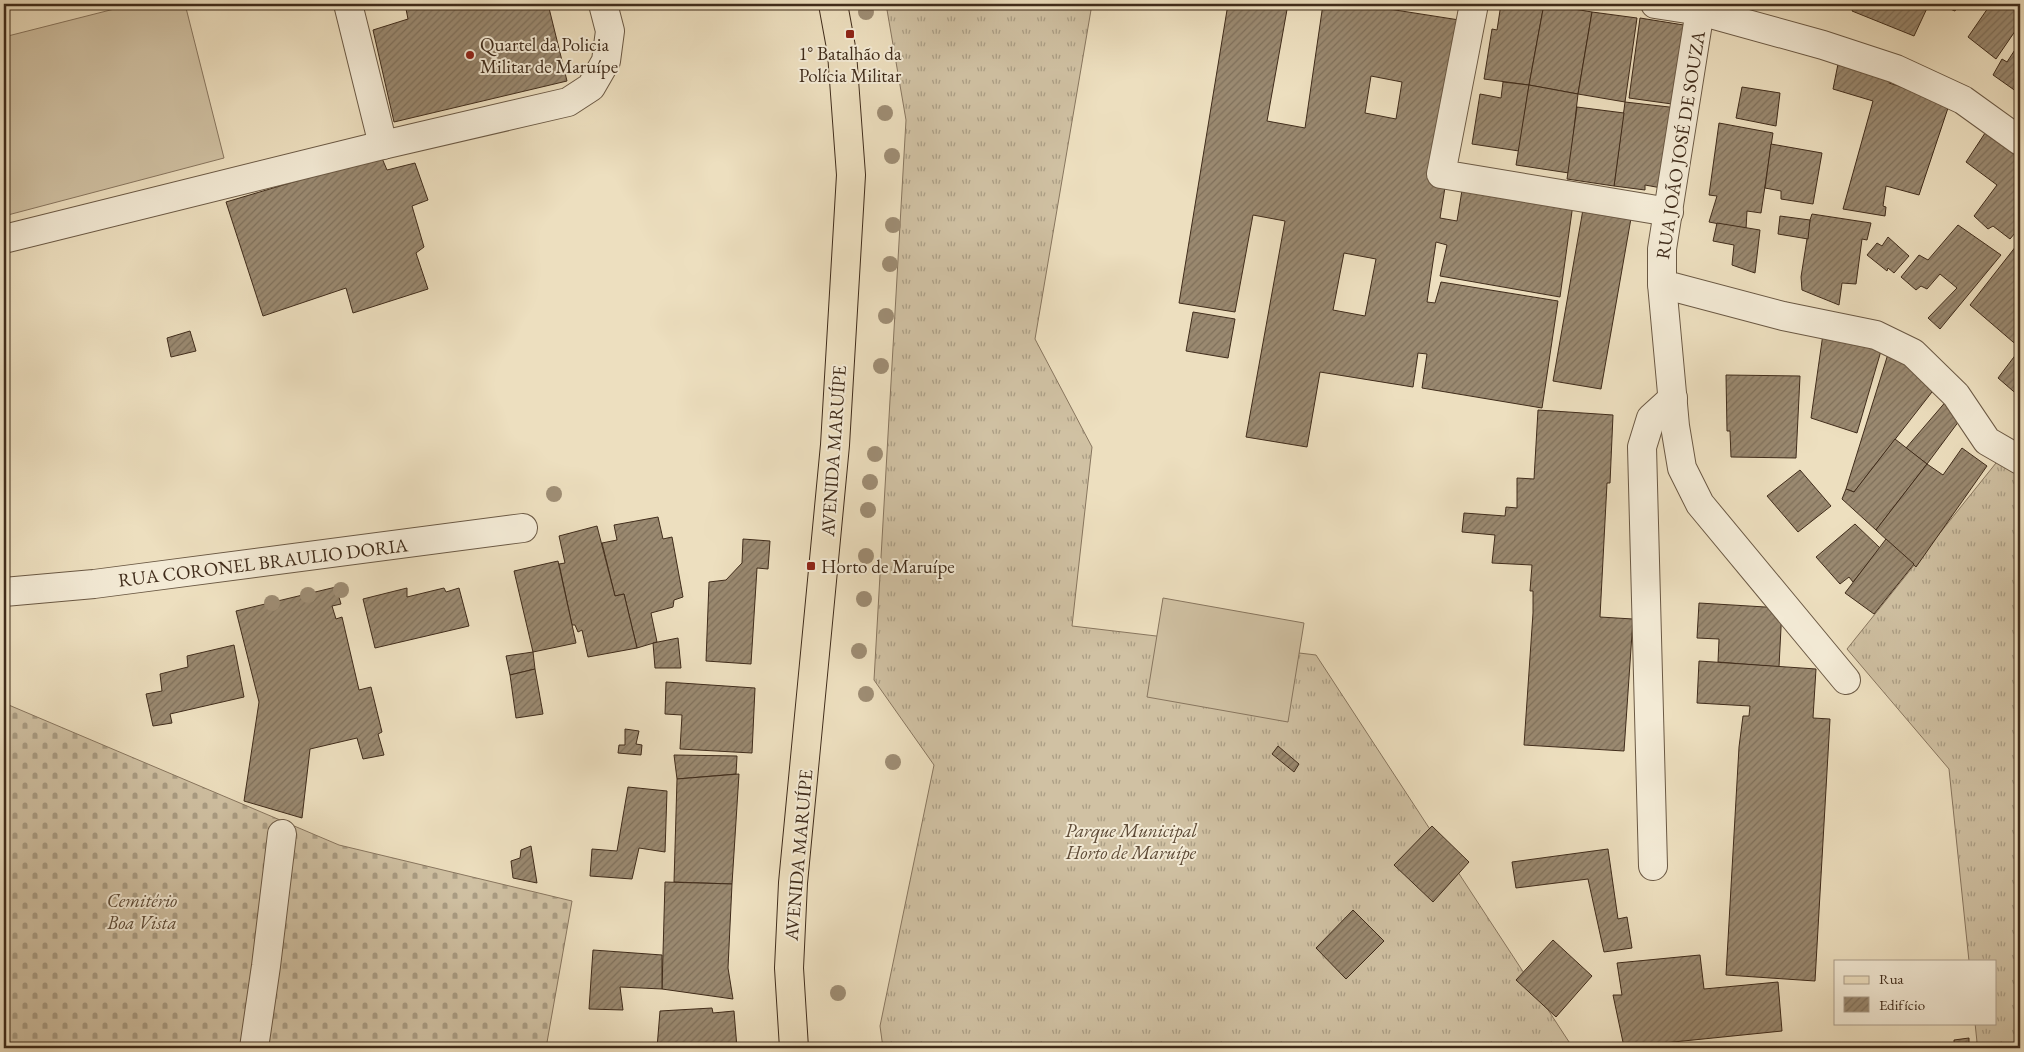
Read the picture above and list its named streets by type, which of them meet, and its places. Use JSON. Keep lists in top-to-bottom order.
{
  "streets": {
    "main road": ["AVENIDA MARUÍPE"],
    "street": ["RUA JOÃO JOSÉ DE SOUZA", "RUA CORONEL BRAULIO DORIA"]
  },
  "parks": ["Parque Municipal Horto de Maruípe", "Cemitério Boa Vista"],
  "places": {
    "transit": ["1° Batalhão da Polícia Militar", "Horto de Maruípe"],
    "other": ["Quartel da Policia Militar de Maruípe"]
  },
  "legend": ["Rua", "Edifício"]
}
